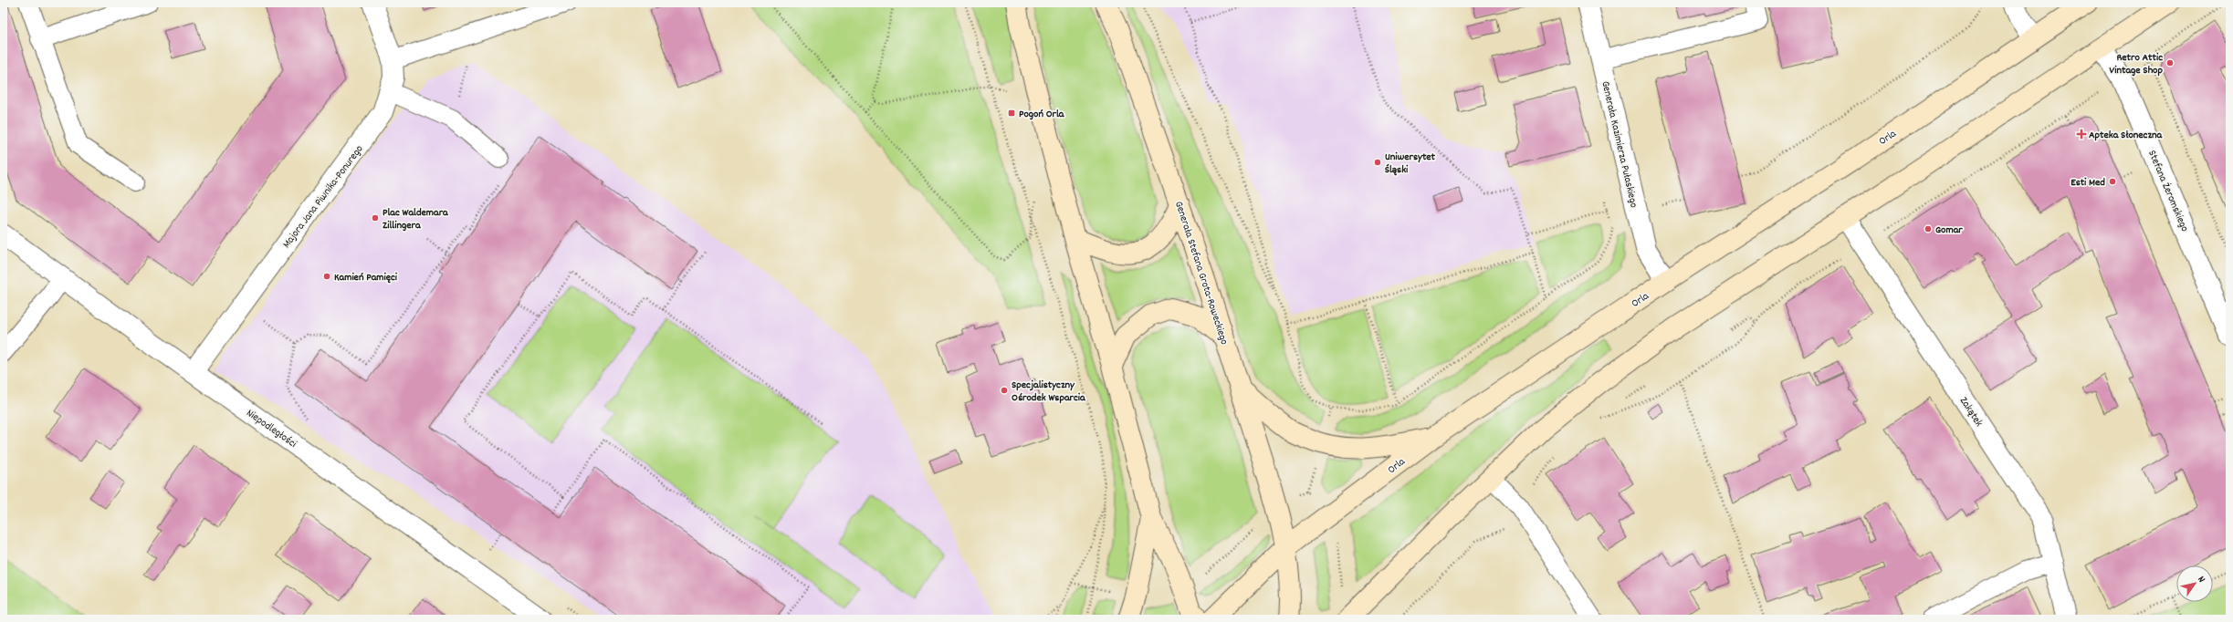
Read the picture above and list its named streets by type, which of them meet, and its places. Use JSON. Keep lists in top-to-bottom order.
{
  "streets": {
    "street": [
      "Orla",
      "Generała Kazimierza Pułaskiego",
      "Stefana Żeromskiego",
      "Majora Jana Piwnika-Ponurego",
      "Generała Stefana Grota-Roweckiego",
      "Zakątek",
      "Niepodległości"
    ]
  },
  "crossings": [
    ["Orla", "Generała Kazimierza Pułaskiego"],
    ["Orla", "Generała Stefana Grota-Roweckiego"],
    ["Majora Jana Piwnika-Ponurego", "Niepodległości"]
  ],
  "places": {
    "other": [
      "Retro Attic Vintage Shop",
      "Uniwersytet Śląski",
      "Esti Med",
      "Plac Waldemara Zillingera",
      "Gomar",
      "Kamień Pamięci",
      "Specjalistyczny Ośrodek Wsparcia"
    ],
    "transit": ["Pogoń Orla"],
    "health": ["Apteka Słoneczna"]
  },
  "north": "top right"
}
